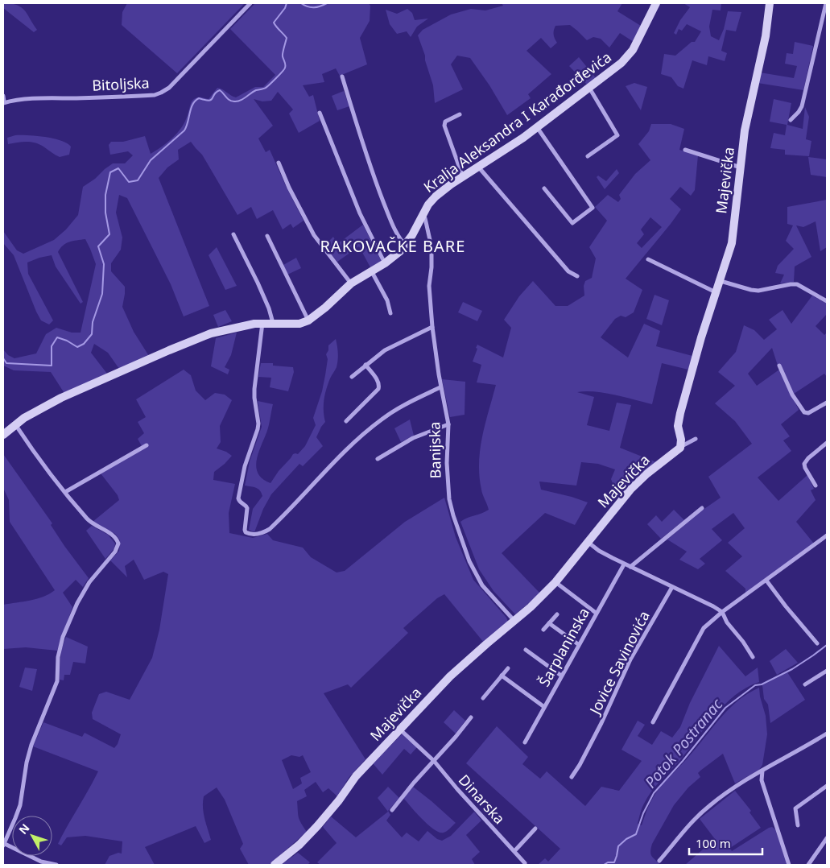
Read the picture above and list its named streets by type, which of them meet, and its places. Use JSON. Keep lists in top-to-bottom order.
{
  "streets": {
    "street": [
      "Bitoljska",
      "Kralja Aleksandra I Karađorđevića",
      "Majevička",
      "Banijska",
      "Šarplaninska",
      "Jovice Savinovića",
      "Dinarska"
    ]
  },
  "crossings": [
    ["Kralja Aleksandra I Karađorđevića", "Banijska"],
    ["Majevička", "Banijska"],
    ["Majevička", "Dinarska"]
  ],
  "districts": ["RAKOVAČKE BARE"],
  "water": ["Potok Postranac"],
  "scale_bar": "100 m",
  "north": "top left"
}
